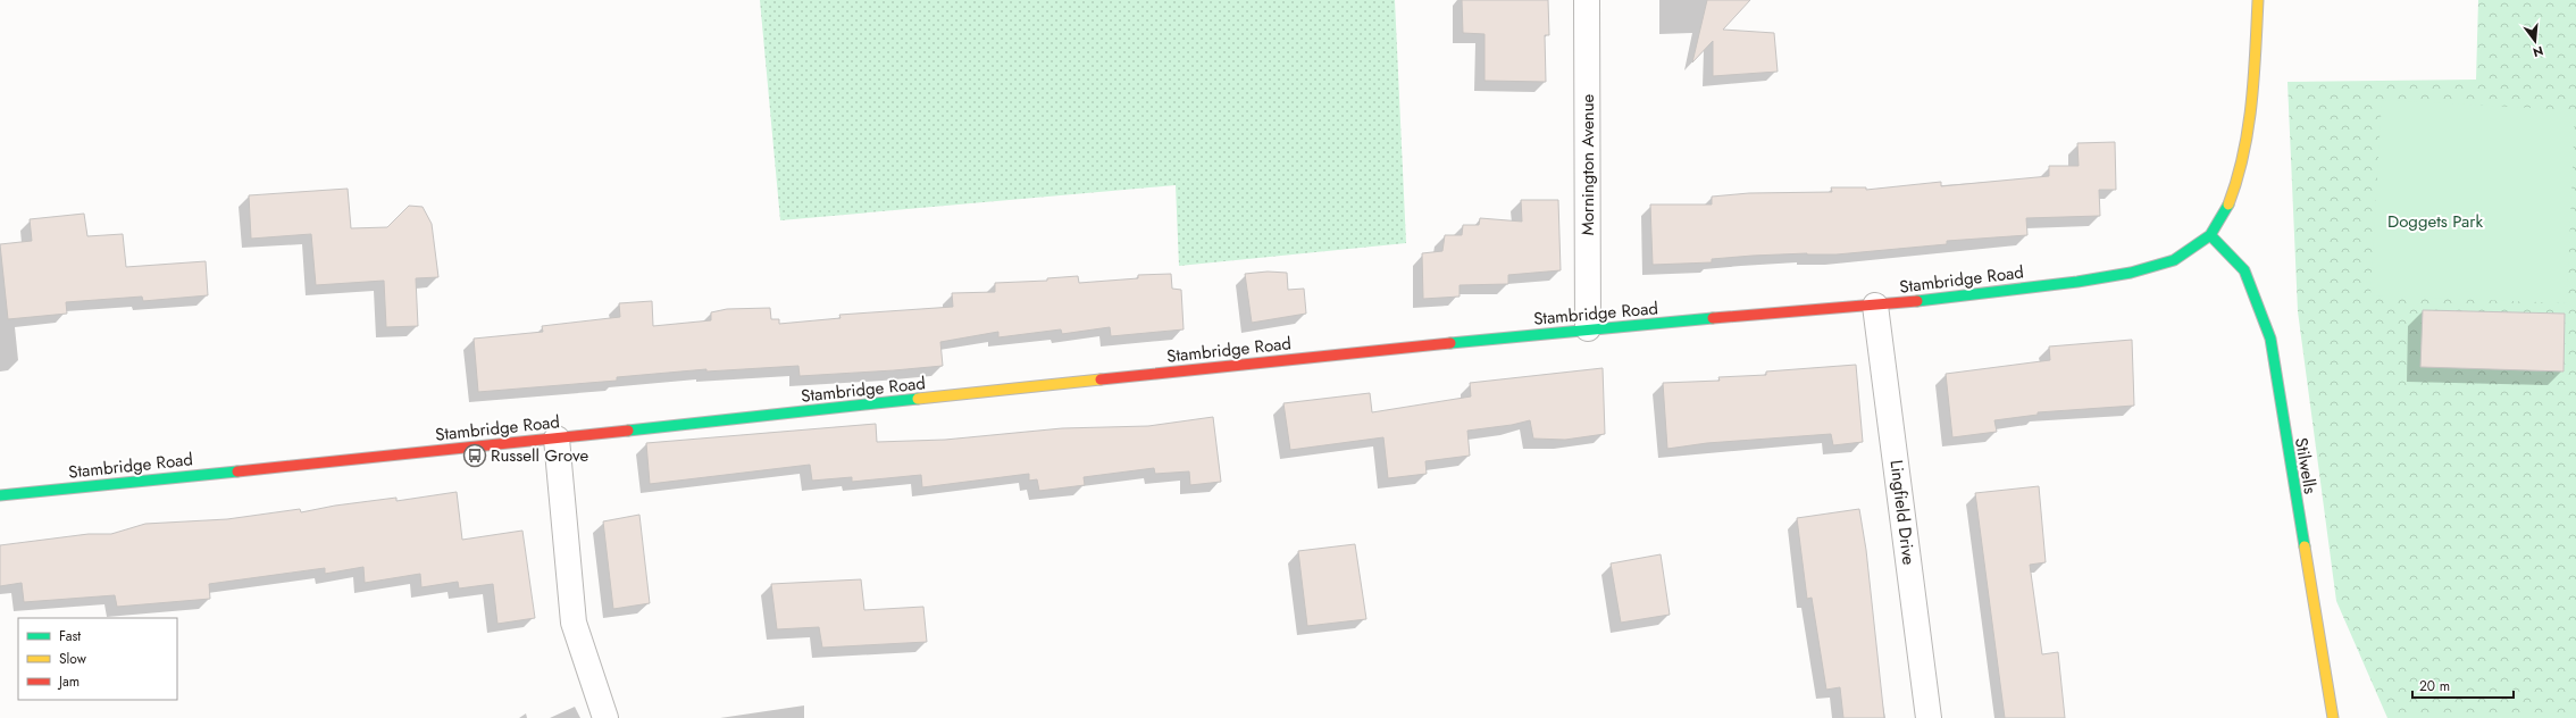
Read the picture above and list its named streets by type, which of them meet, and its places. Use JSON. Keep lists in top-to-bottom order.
{
  "streets": {
    "street": [
      "Mornington Avenue",
      "Stambridge Road",
      "Stilwells",
      "Lingfield Drive"
    ]
  },
  "crossings": [
    ["Mornington Avenue", "Stambridge Road"],
    ["Stambridge Road", "Stilwells"],
    ["Stambridge Road", "Lingfield Drive"]
  ],
  "parks": ["Doggets Park"],
  "places": {
    "bus stop": ["Russell Grove"]
  },
  "legend": ["Fast", "Slow", "Jam"],
  "scale_bar": "20 m",
  "north": "bottom"
}
